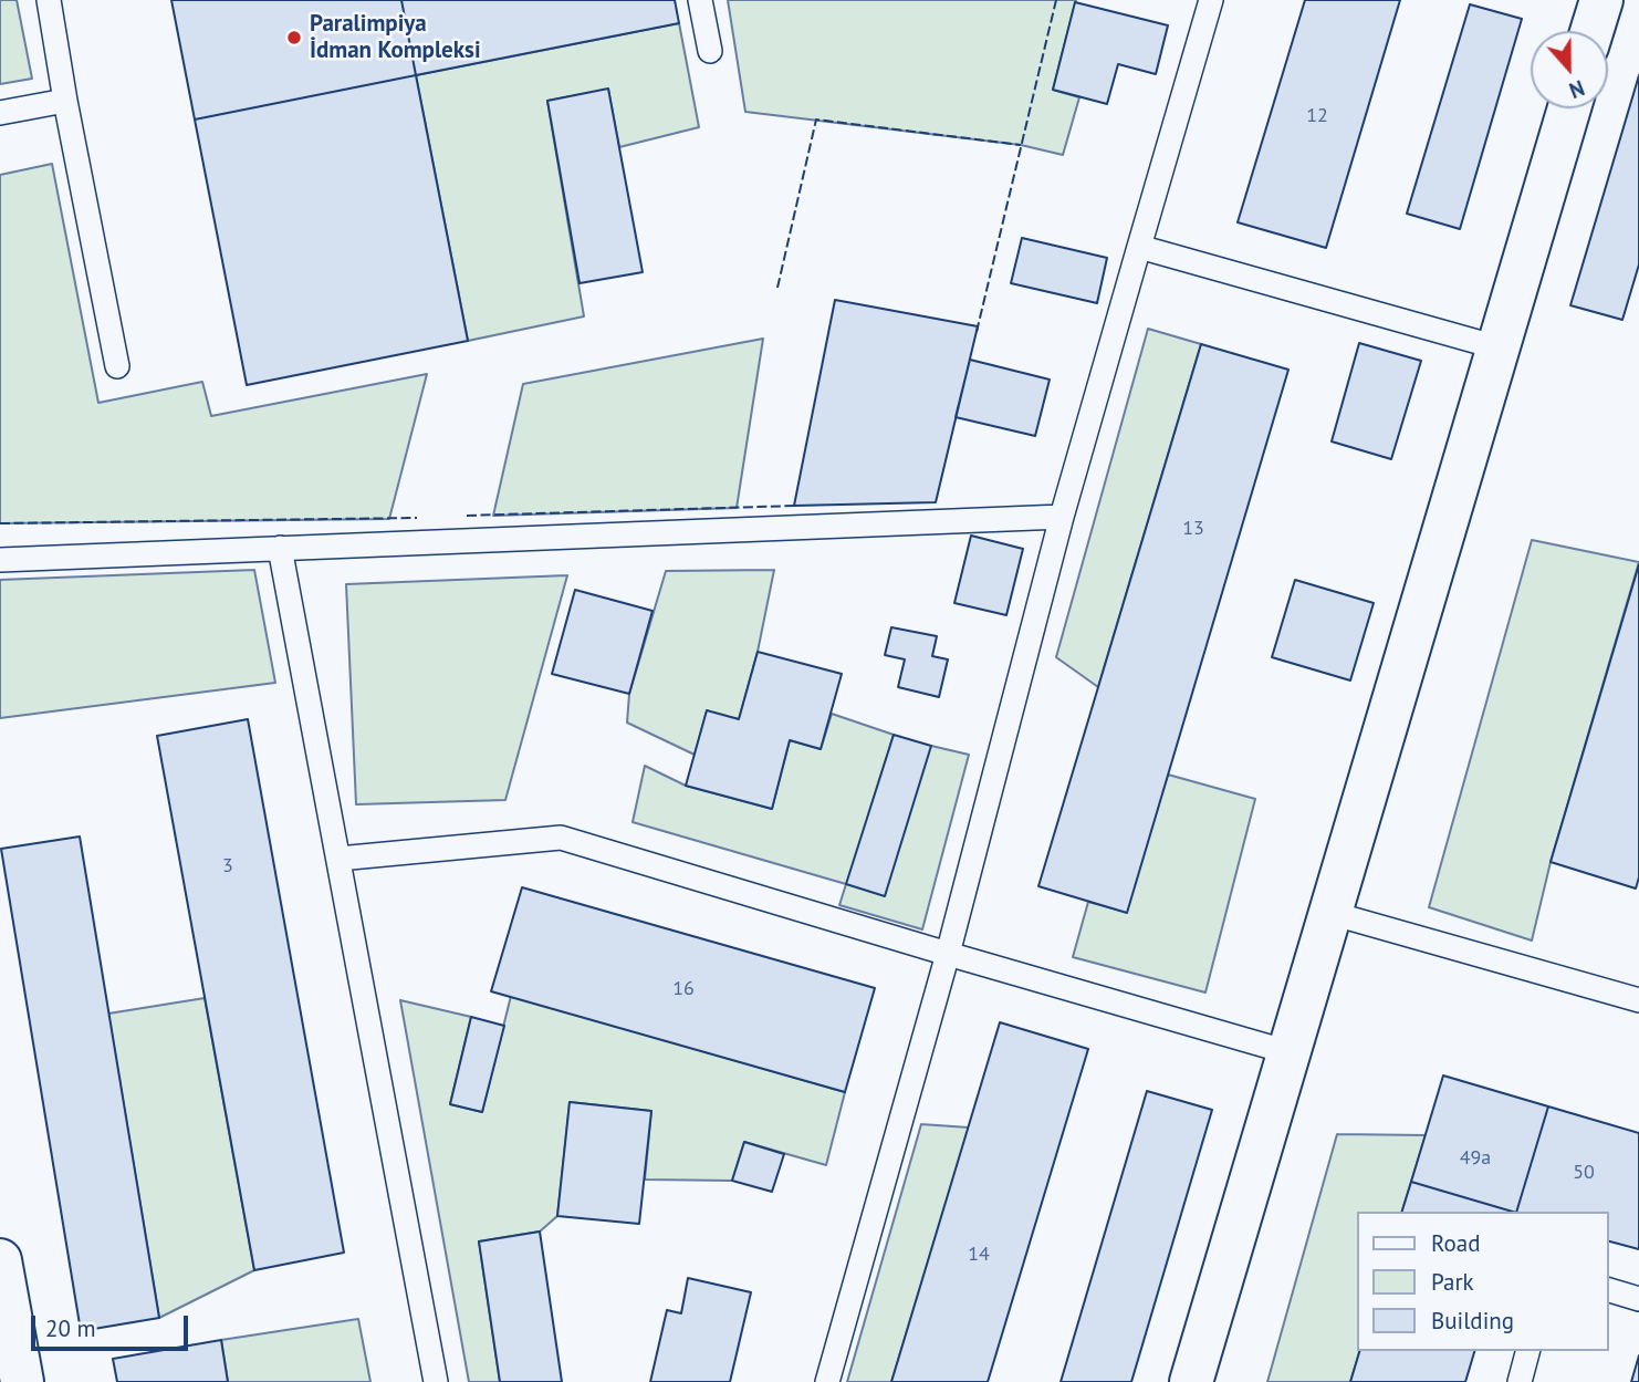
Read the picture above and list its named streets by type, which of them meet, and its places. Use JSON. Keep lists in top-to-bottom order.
{
  "places": ["Paralimpiya İdman Kompleksi"],
  "house_numbers": [
    "12",
    "13",
    "3",
    "16",
    "49a",
    "50",
    "14"
  ],
  "legend": ["Road", "Park", "Building"],
  "scale_bar": "20 m",
  "north": "bottom"
}
